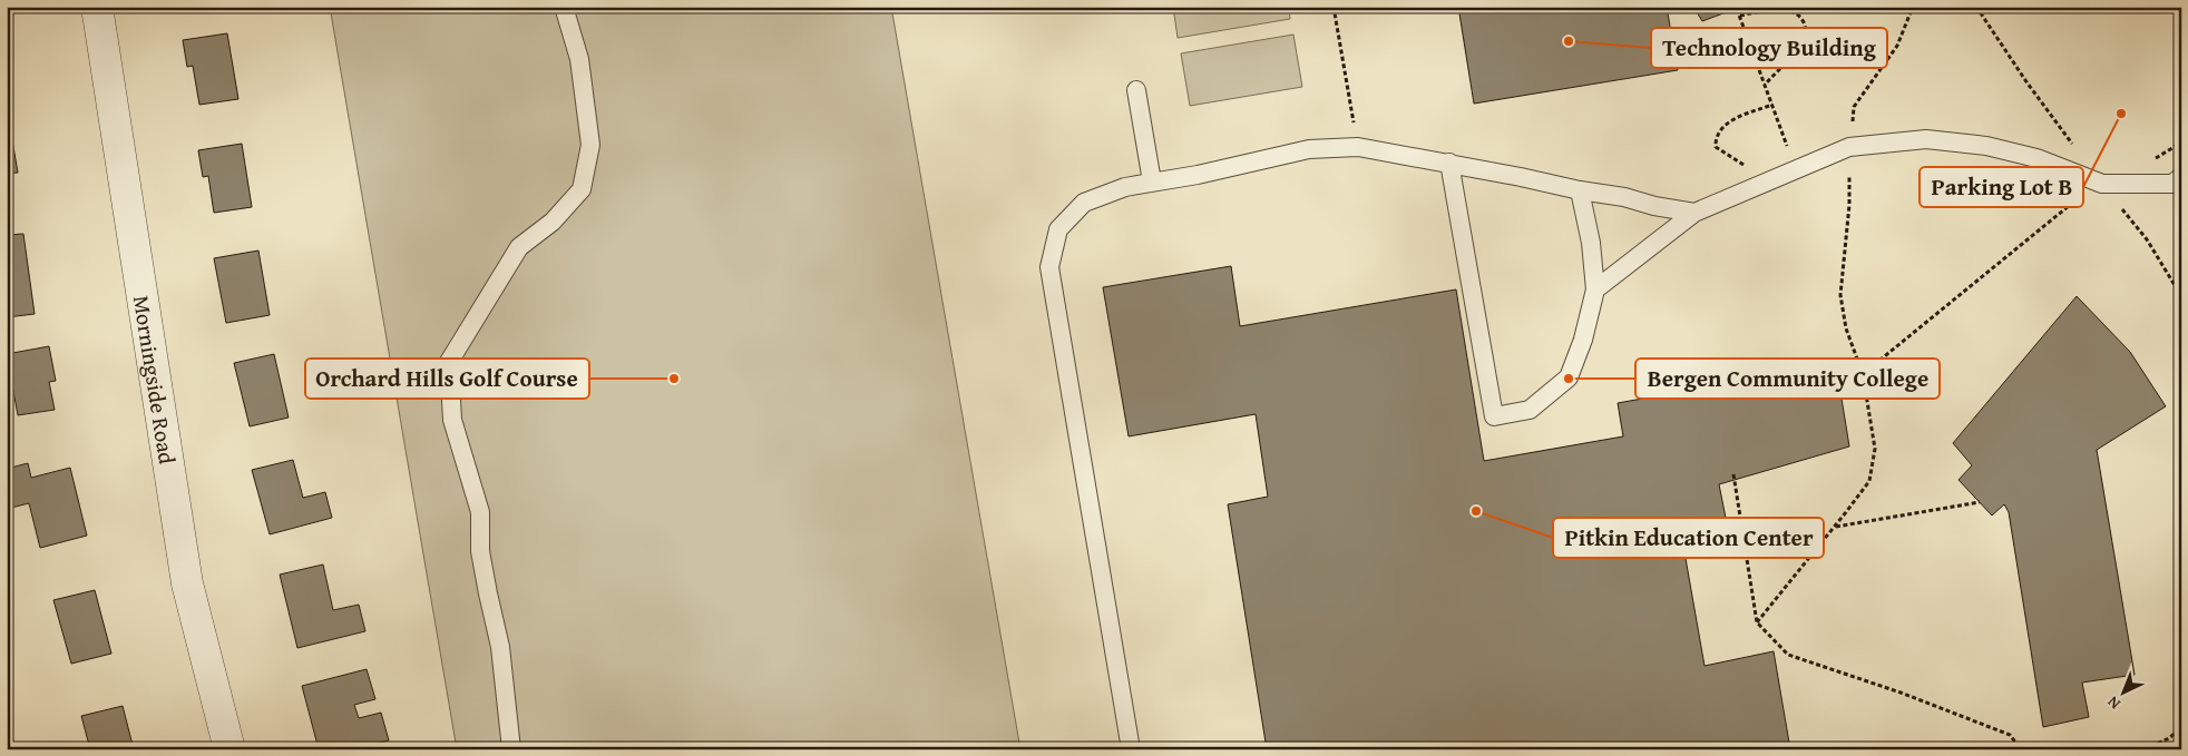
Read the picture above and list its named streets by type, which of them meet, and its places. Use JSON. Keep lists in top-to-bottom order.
{
  "streets": {
    "street": ["Morningside Road"]
  },
  "places": [
    "Technology Building",
    "Parking Lot B",
    "Orchard Hills Golf Course",
    "Bergen Community College",
    "Pitkin Education Center"
  ],
  "north": "bottom left"
}
